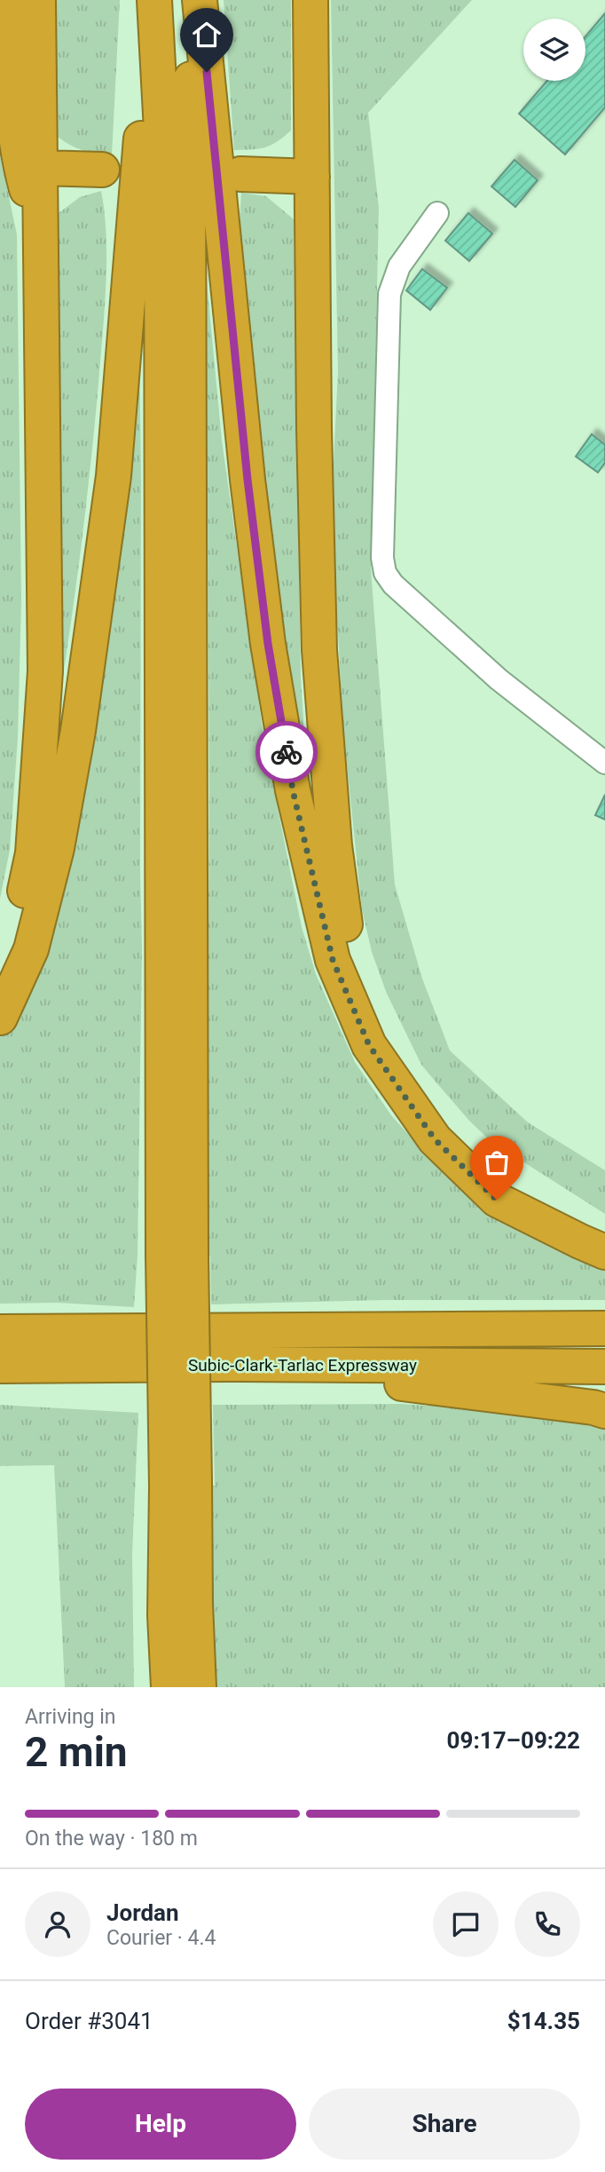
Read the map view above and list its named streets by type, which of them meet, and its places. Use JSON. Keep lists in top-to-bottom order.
{
  "streets": {
    "highway": ["Subic-Clark-Tarlac Expressway"]
  },
  "page": {
    "heading": ["2 min", "Arriving in", "09:17–09:22"],
    "panel": [
      "Jordan",
      "Courier · 4.4",
      "Order #3041",
      "$14.35"
    ],
    "bar": "On the way · 180 m",
    "buttons": ["Help", "Share"]
  }
}
